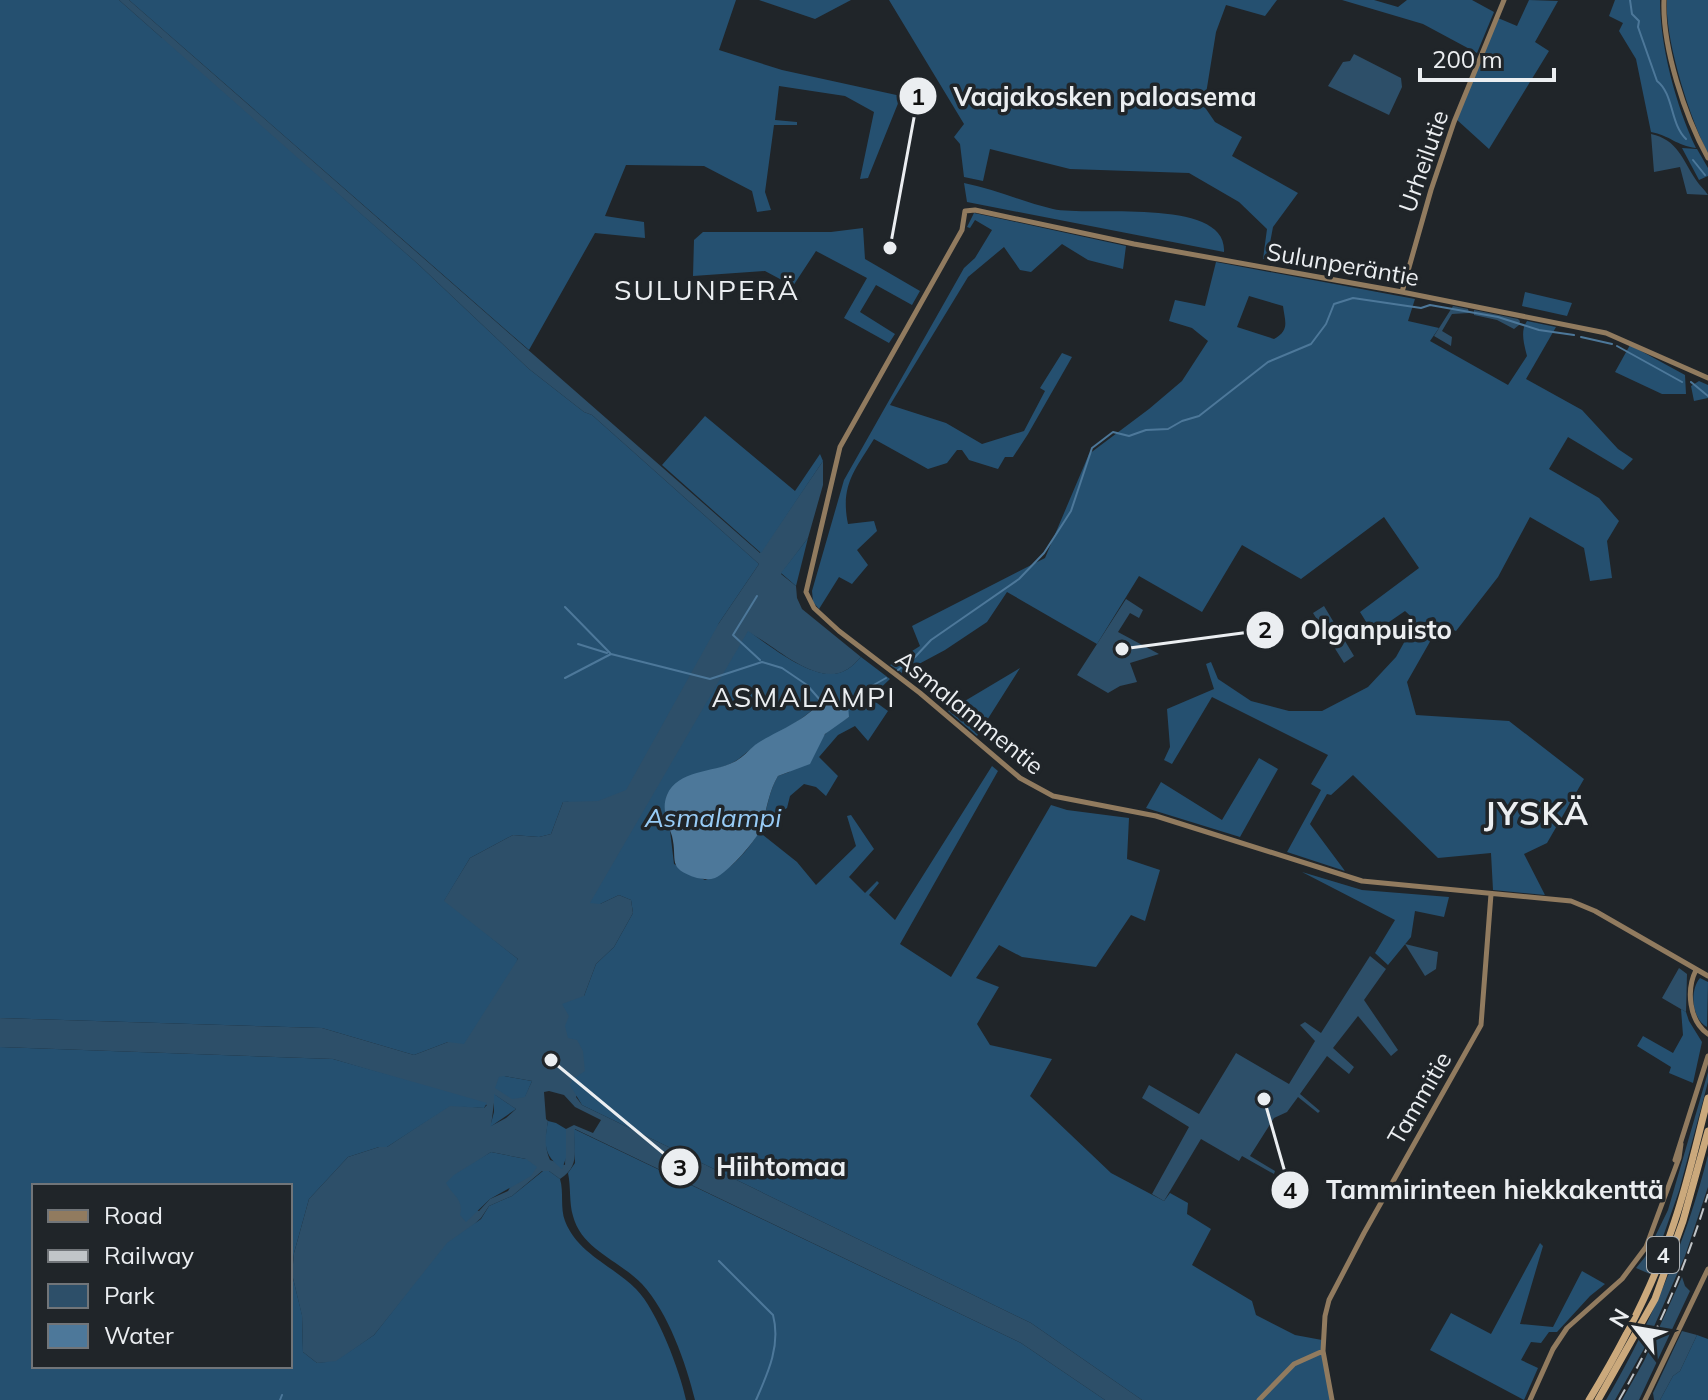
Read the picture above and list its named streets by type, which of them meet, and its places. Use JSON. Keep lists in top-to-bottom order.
{
  "streets": {
    "highway": ["4"],
    "street": [
      "Urheilutie",
      "Sulunperäntie",
      "Asmalammentie",
      "Tammitie"
    ]
  },
  "crossings": [
    ["Urheilutie", "Sulunperäntie"],
    ["Sulunperäntie", "Asmalammentie"],
    ["Asmalammentie", "Tammitie"]
  ],
  "districts": ["SULUNPERÄ", "ASMALAMPI", "JYSKÄ"],
  "water": ["Asmalampi"],
  "places": [
    "Vaajakosken paloasema",
    "Olganpuisto",
    "Hiihtomaa",
    "Tammirinteen hiekkakenttä"
  ],
  "legend": [
    "Road",
    "Railway",
    "Park",
    "Water"
  ],
  "scale_bar": "200 m",
  "north": "top left"
}
